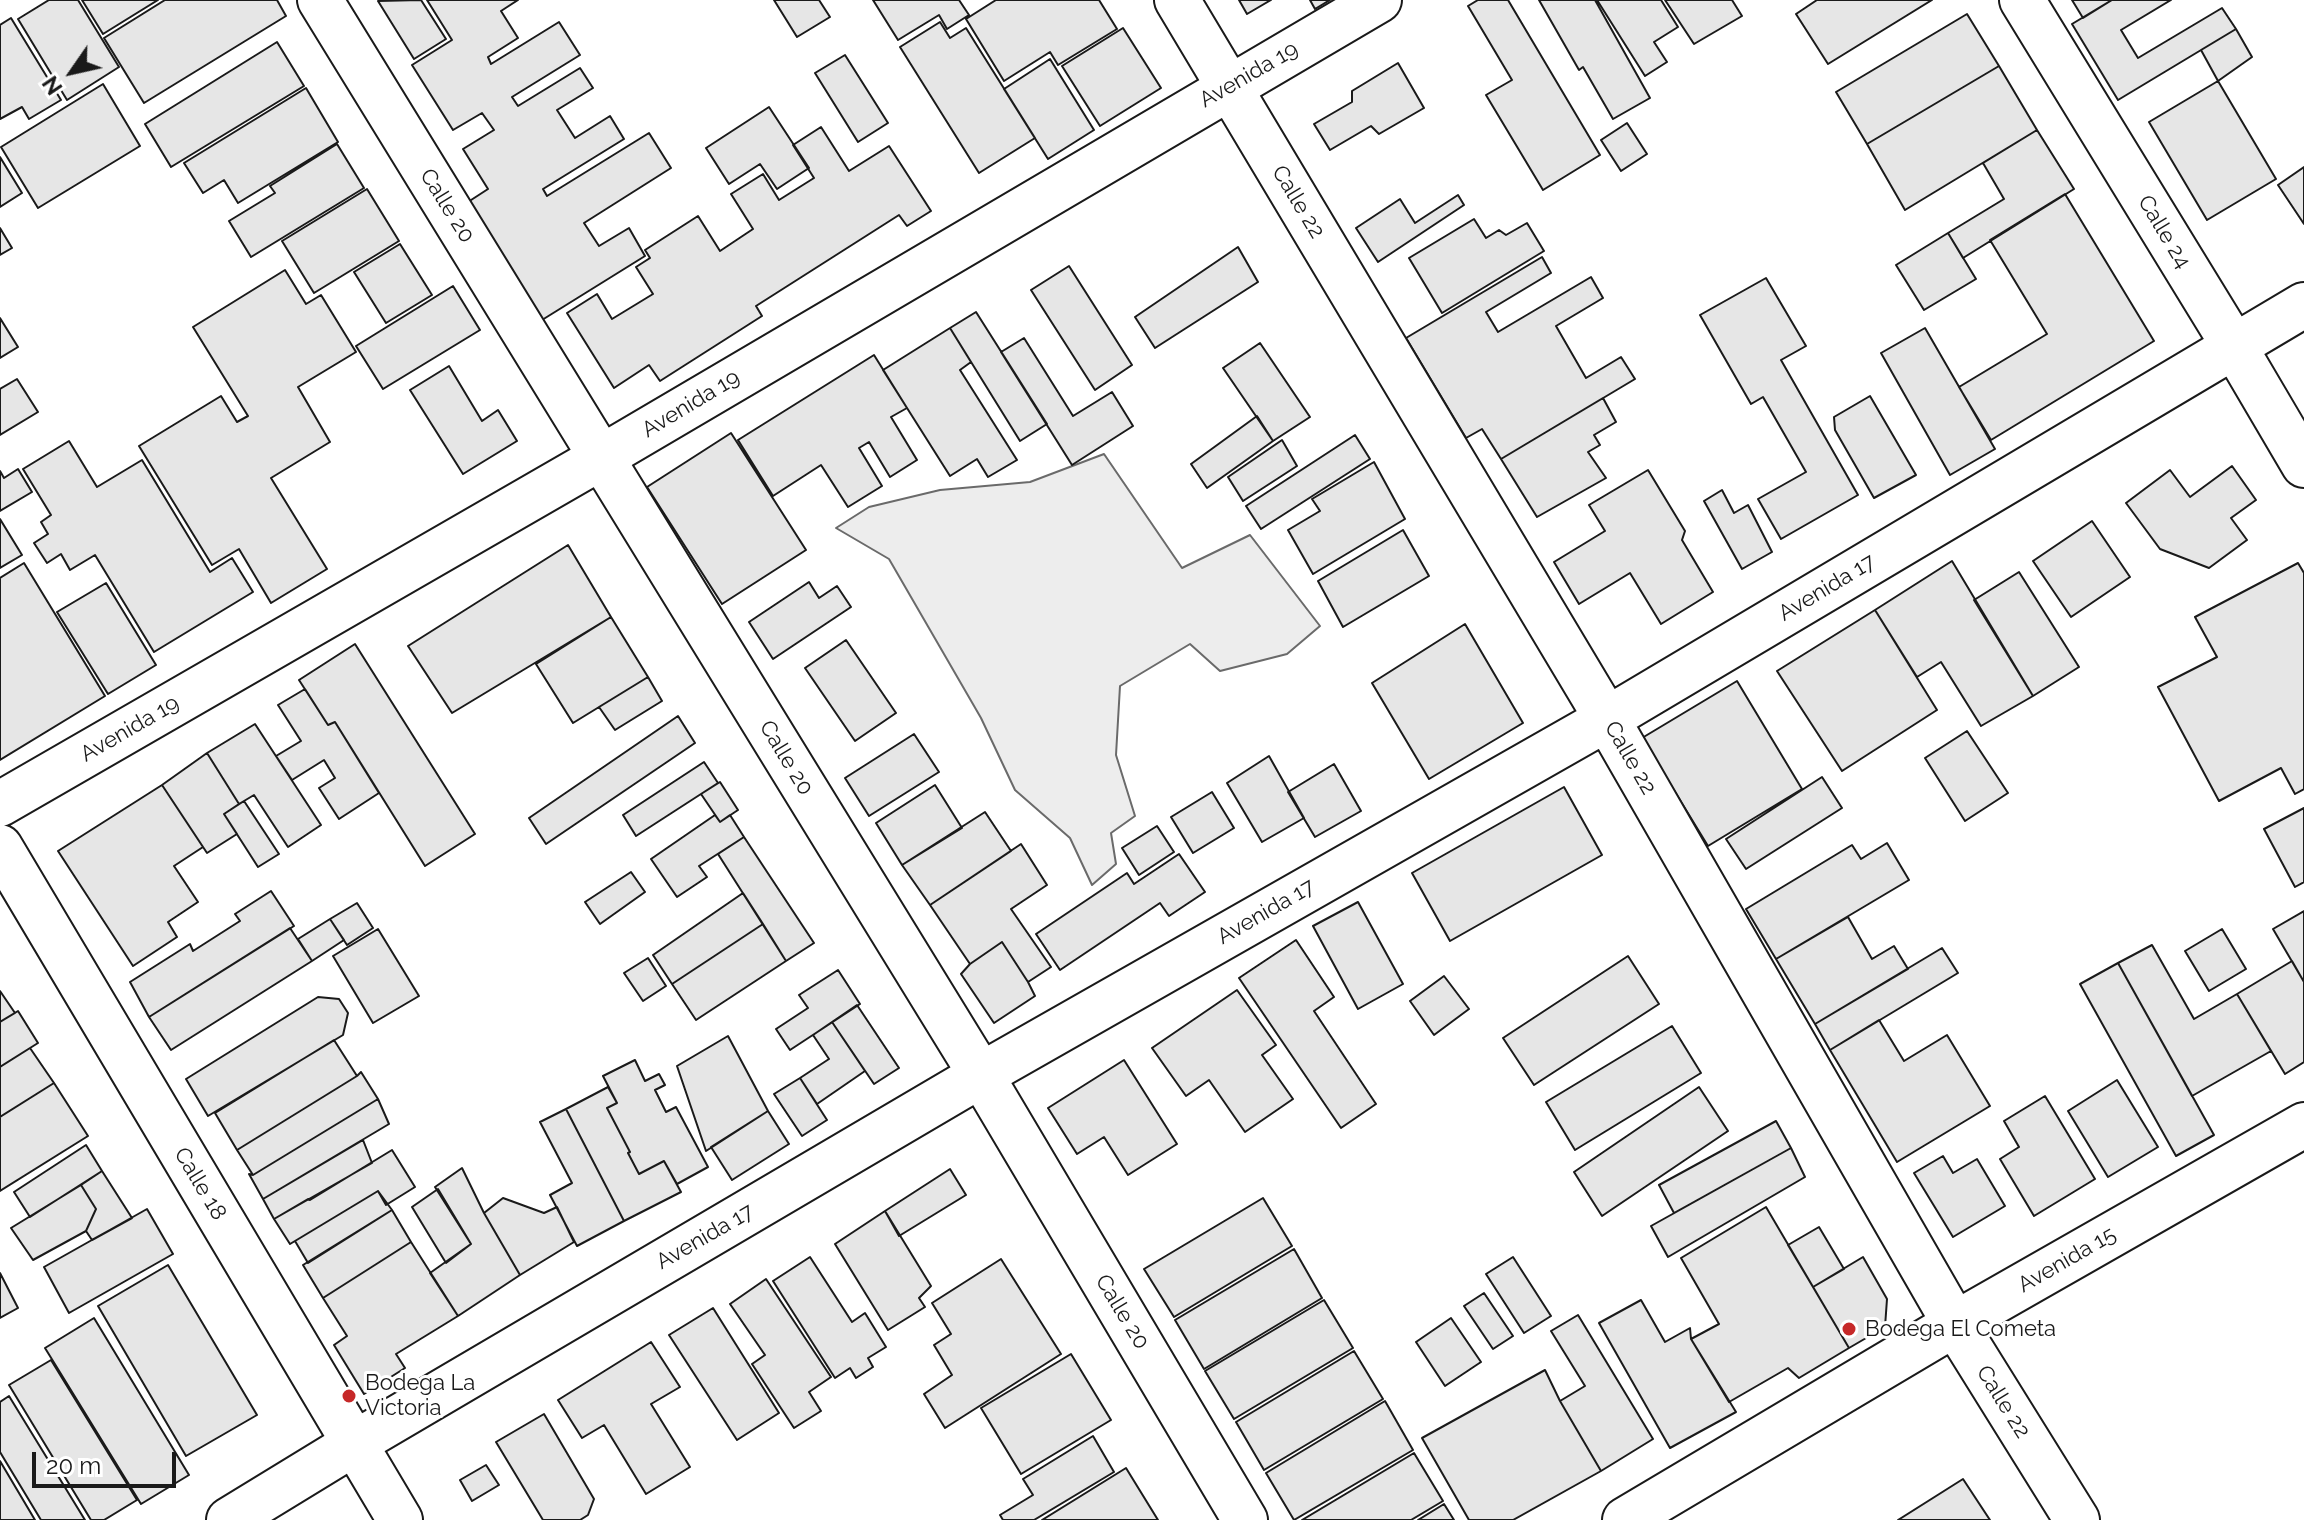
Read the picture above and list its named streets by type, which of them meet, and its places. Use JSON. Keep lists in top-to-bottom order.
{
  "streets": {
    "street": [
      "Avenida 19",
      "Calle 22",
      "Calle 20",
      "Calle 24",
      "Avenida 17",
      "Calle 18",
      "Avenida 15"
    ]
  },
  "crossings": [
    ["Avenida 19", "Calle 22"],
    ["Avenida 19", "Calle 20"],
    ["Calle 22", "Avenida 17"],
    ["Calle 22", "Avenida 15"],
    ["Calle 20", "Avenida 17"],
    ["Calle 24", "Avenida 17"],
    ["Avenida 17", "Calle 18"]
  ],
  "places": ["Bodega El Cometa", "Bodega La Victoria"],
  "scale_bar": "20 m",
  "north": "bottom left"
}
